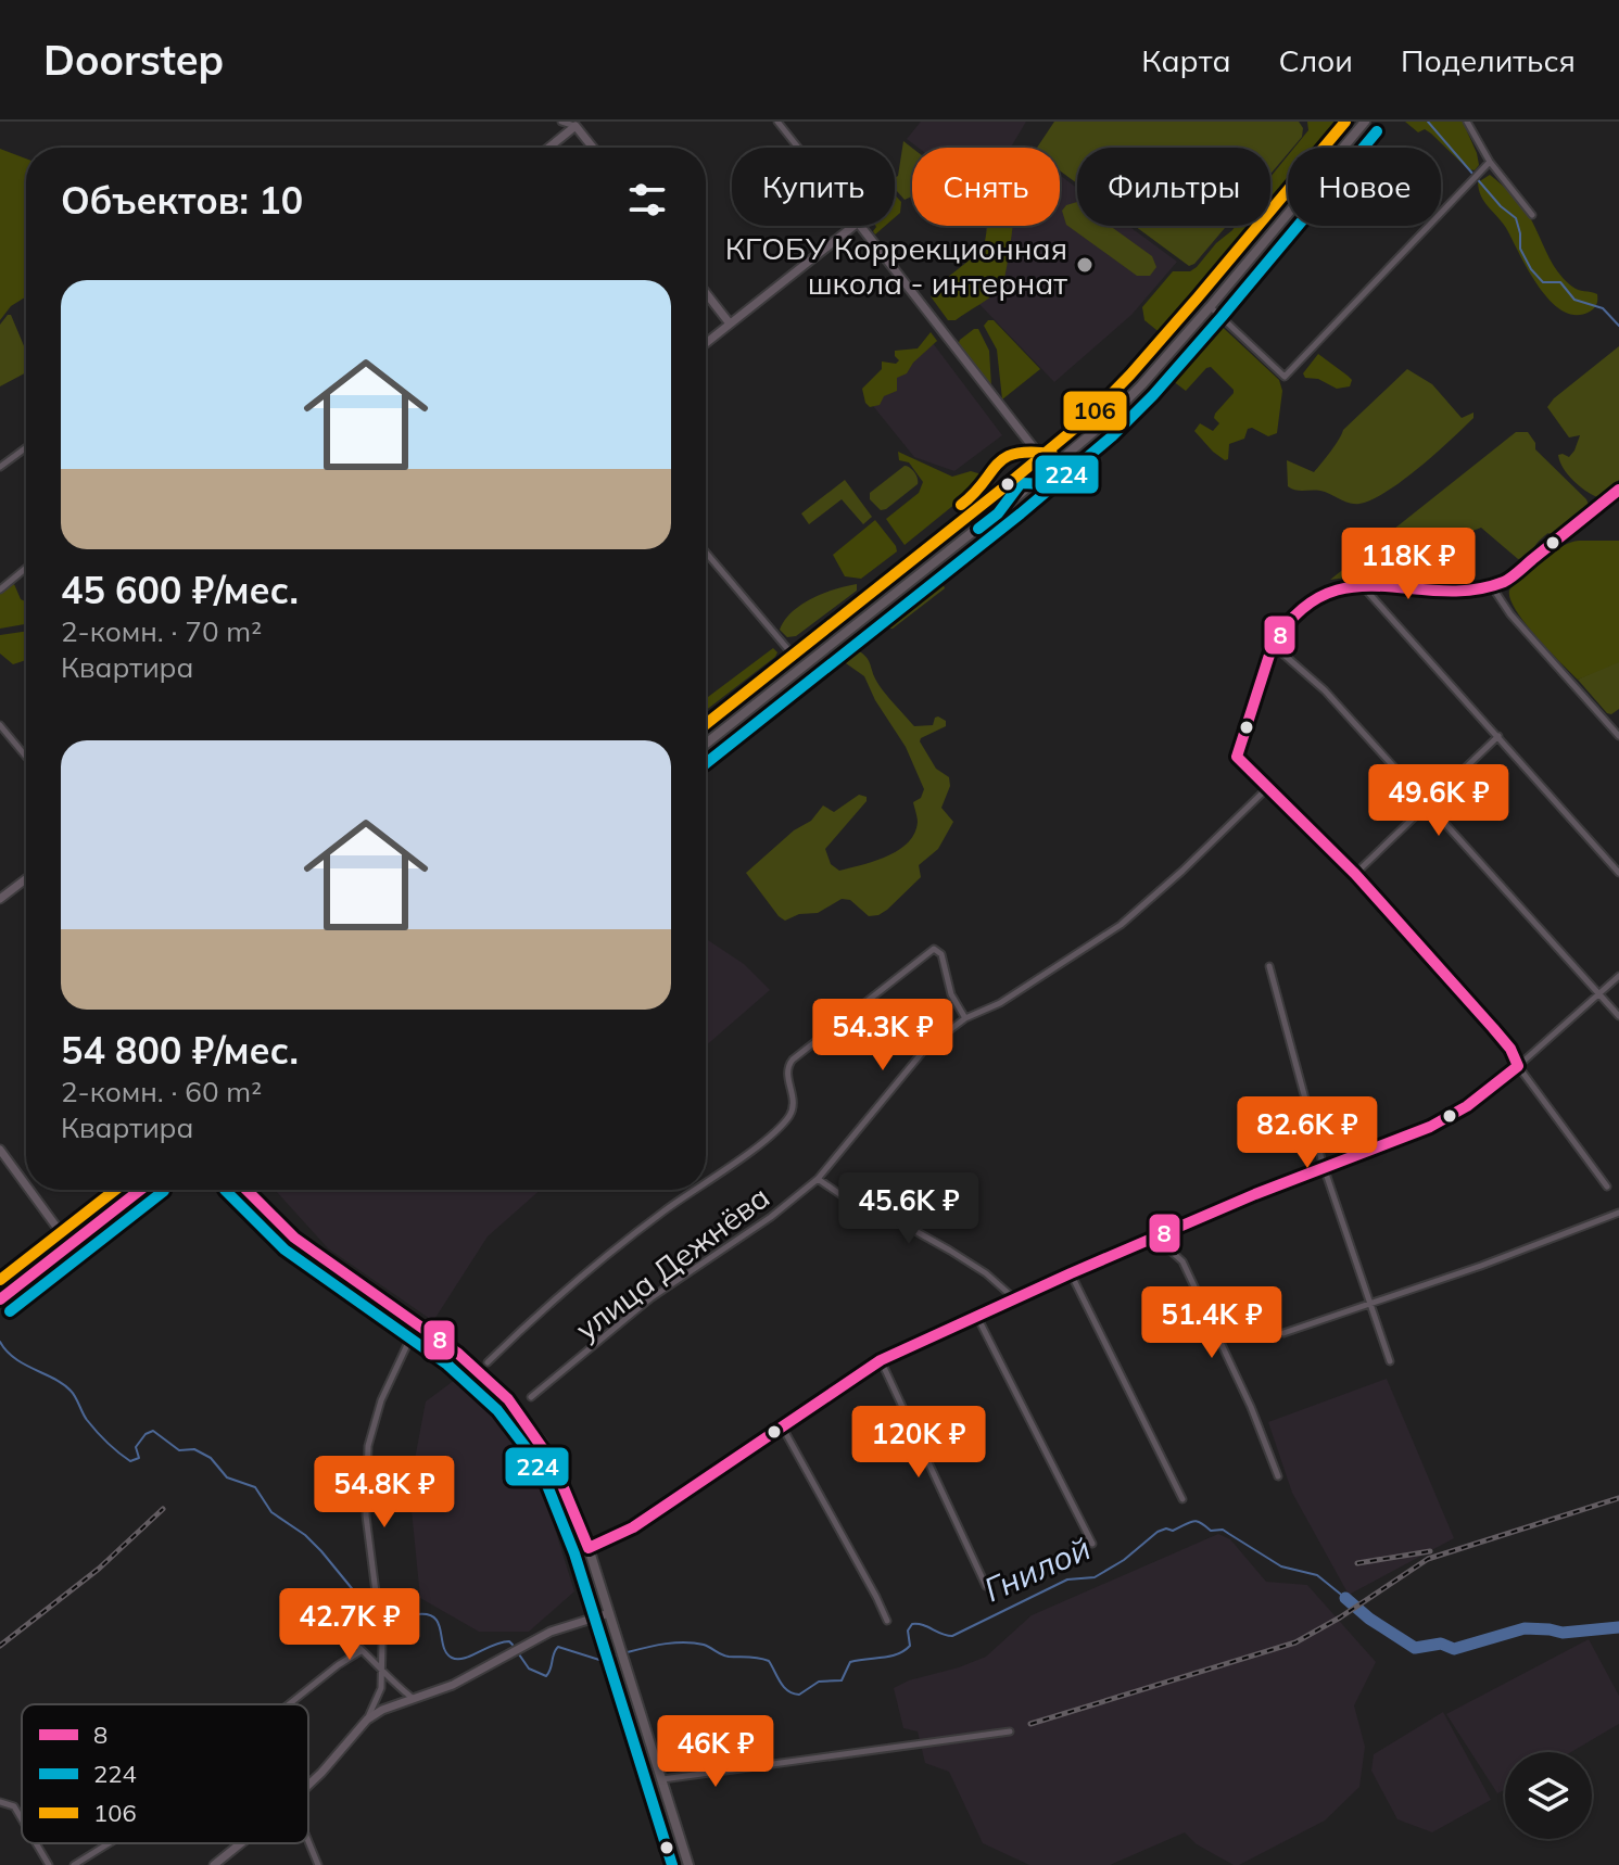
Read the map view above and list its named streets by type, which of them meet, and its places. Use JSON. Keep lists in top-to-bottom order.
{
  "streets": {
    "street": ["улица Дежнёва"]
  },
  "water": ["Гнилой"],
  "places": ["КГОБУ Коррекционная школа - интернат"],
  "lines": ["transit line 106", "transit line 224", "transit line 8"],
  "legend": ["8", "224", "106"],
  "page": {
    "header": "Doorstep",
    "nav": ["Карта", "Слои", "Поделиться"],
    "chip": [
      "Купить",
      "Снять",
      "Фильтры",
      "Новое"
    ],
    "heading": "Объектов: 10",
    "list": [
      {
        "name": "45 600 ₽/мес.",
        "note": "2-комн. · 70 m² · Квартира"
      },
      {
        "name": "54 800 ₽/мес.",
        "note": "2-комн. · 60 m² · Квартира"
      }
    ],
    "price": [
      "118K ₽",
      "49.6K ₽",
      "54.3K ₽",
      "82.6K ₽",
      "45.6K ₽",
      "51.4K ₽",
      "120K ₽",
      "54.8K ₽",
      "42.7K ₽",
      "46K ₽"
    ]
  }
}
